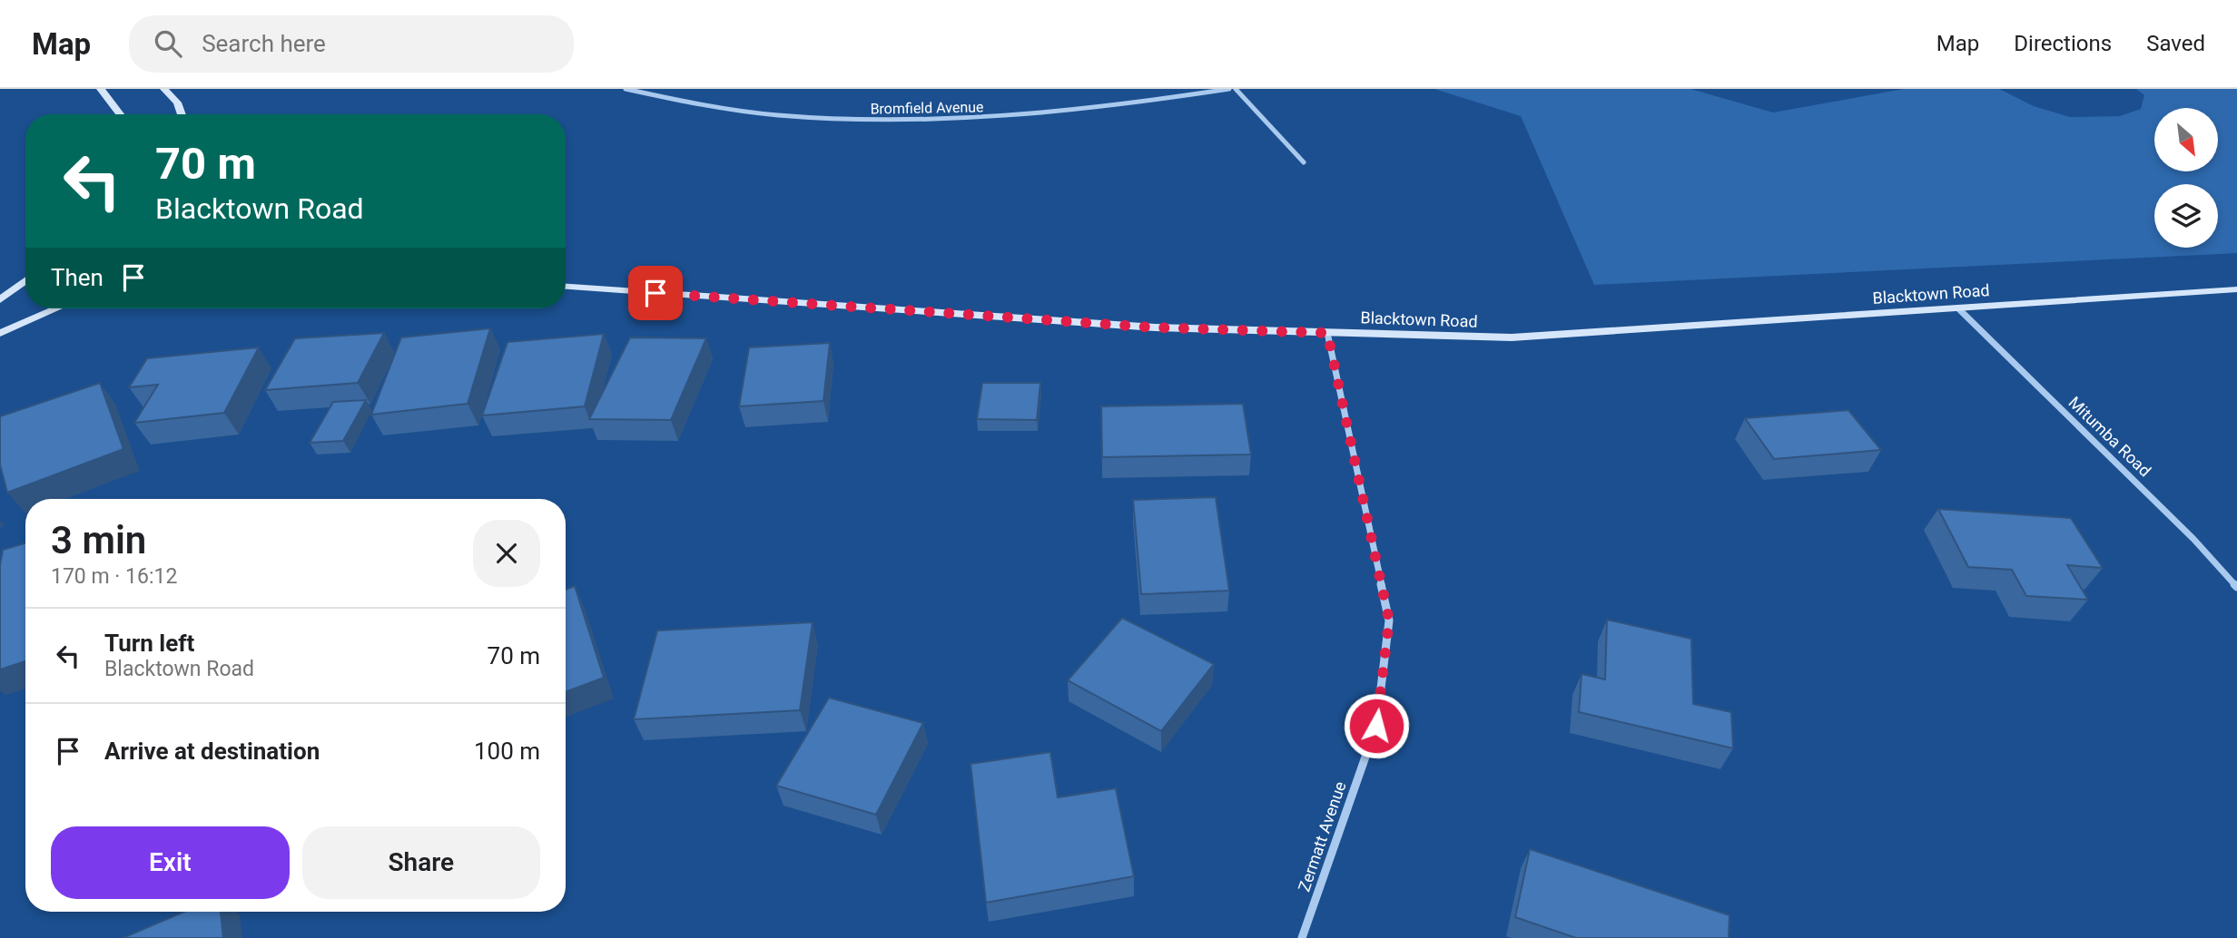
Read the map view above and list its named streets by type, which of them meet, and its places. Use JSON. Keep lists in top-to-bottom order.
{
  "streets": {
    "main road": ["Blacktown Road"],
    "street": ["Bromfield Avenue", "Mitumba Road", "Zermatt Avenue"]
  },
  "crossings": [
    ["Blacktown Road", "Mitumba Road"],
    ["Blacktown Road", "Zermatt Avenue"]
  ],
  "north": "bottom right",
  "page": {
    "header": "Map",
    "search": "Search here",
    "nav": ["Map", "Directions", "Saved"],
    "turn": ["70 m", "Blacktown Road"],
    "then": "Then",
    "heading": ["3 min", "170 m · 16:12"],
    "list": [
      {
        "name": "Turn left",
        "note": "Blacktown Road",
        "value": "70 m"
      },
      {
        "name": "Arrive at destination",
        "value": "100 m"
      }
    ],
    "buttons": ["Exit", "Share"]
  }
}
